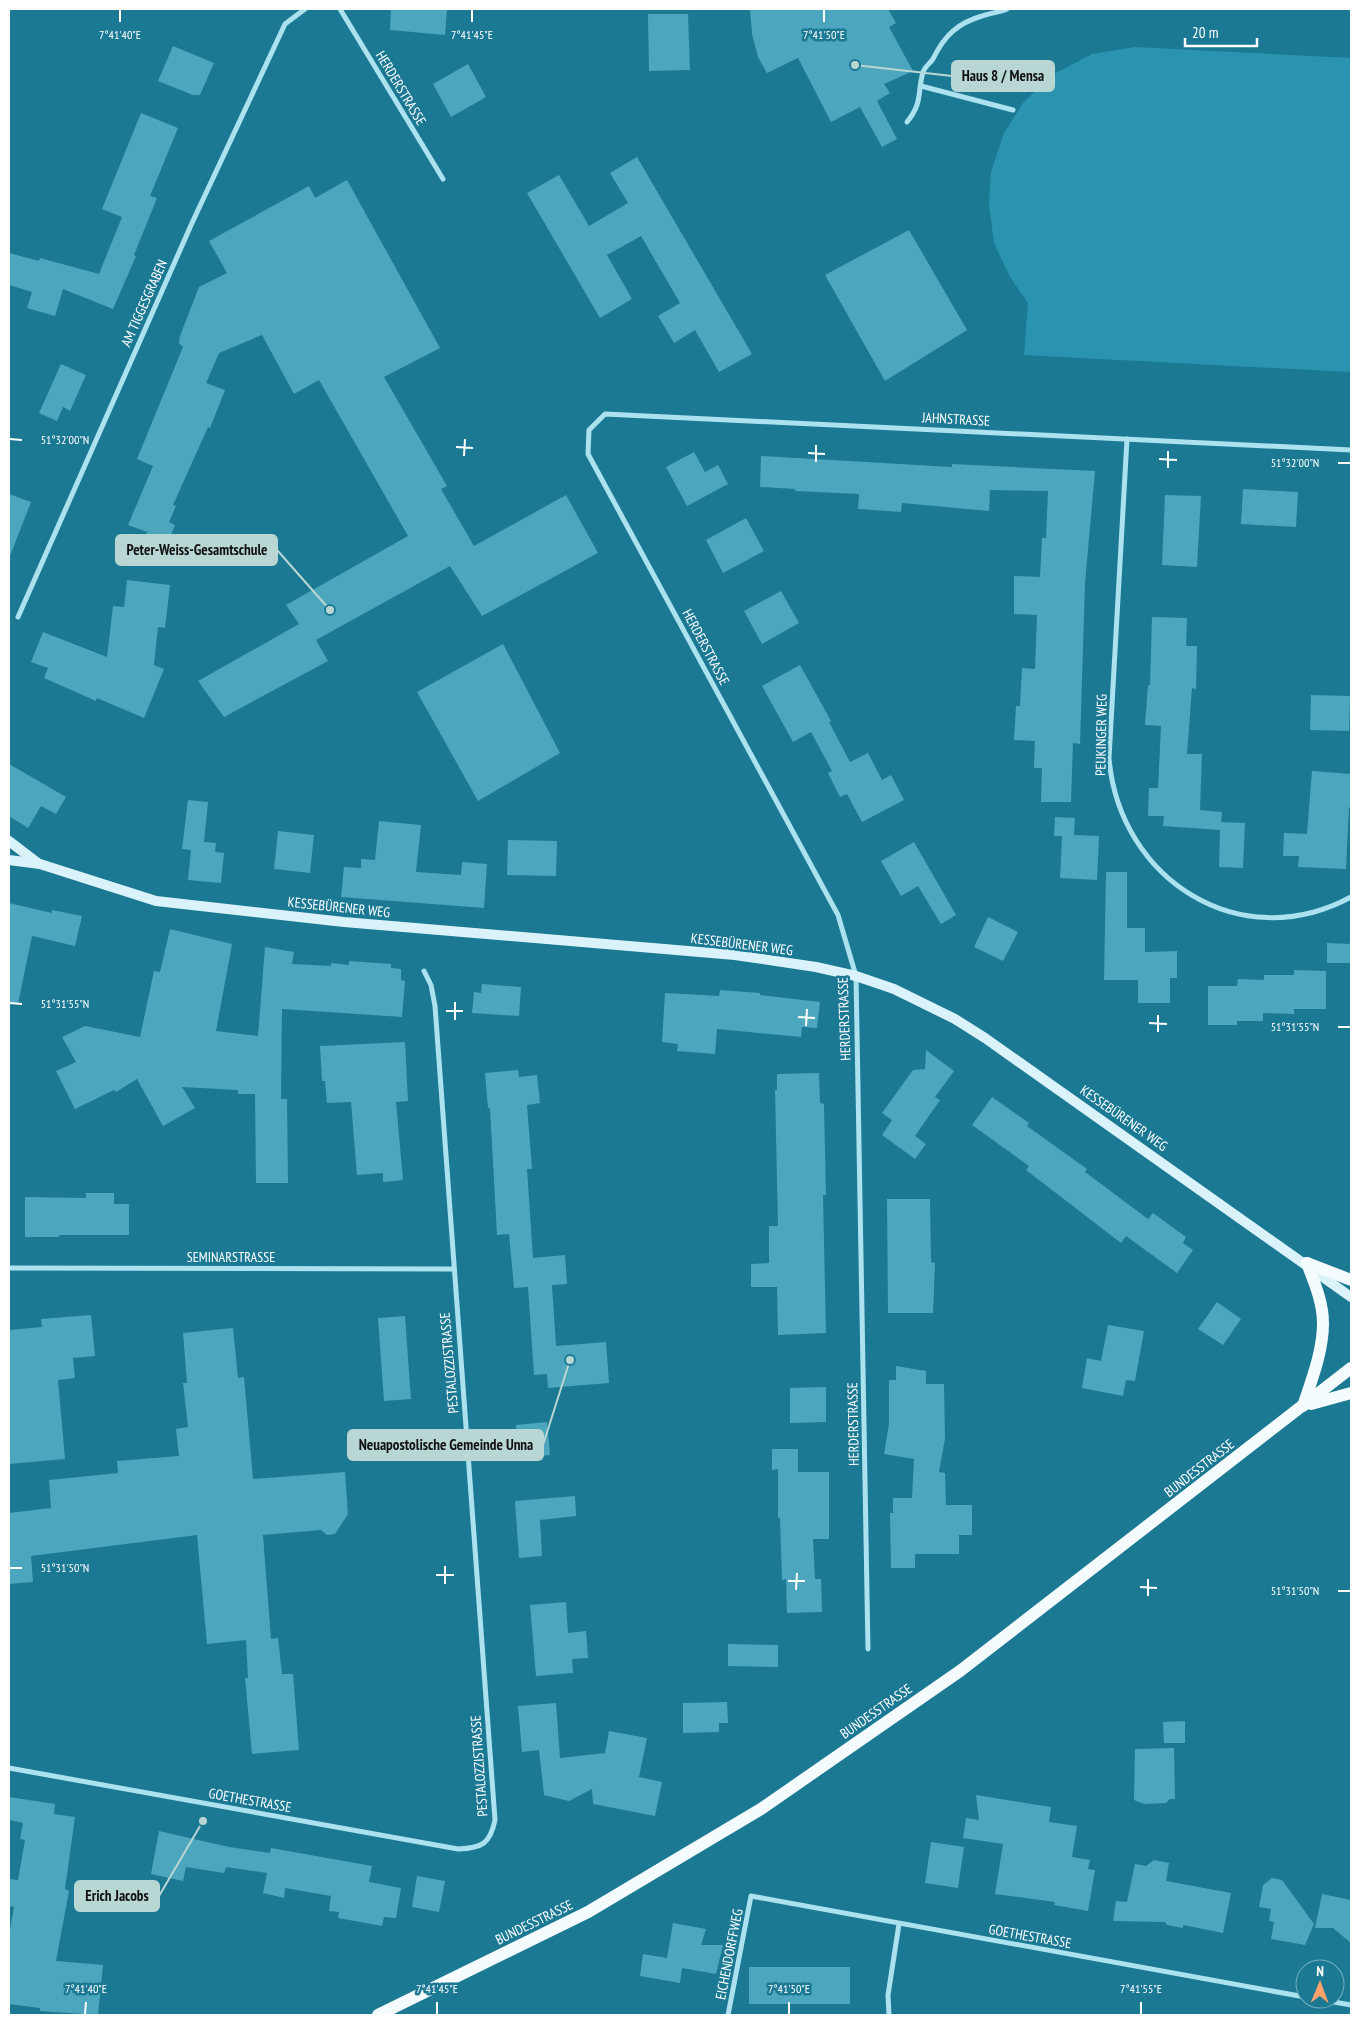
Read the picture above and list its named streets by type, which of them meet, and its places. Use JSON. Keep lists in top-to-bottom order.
{
  "streets": {
    "main road": ["KESSEBÜRENER WEG", "BUNDESSTRASSE"],
    "street": [
      "HERDERSTRASSE",
      "AM TIGGESGRABEN",
      "JAHNSTRASSE",
      "PEUKINGER WEG",
      "SEMINARSTRASSE",
      "PESTALOZZISTRASSE",
      "GOETHESTRASSE",
      "EICHENDORFFWEG"
    ]
  },
  "crossings": [
    ["HERDERSTRASSE", "JAHNSTRASSE"],
    ["HERDERSTRASSE", "KESSEBÜRENER WEG"],
    ["JAHNSTRASSE", "PEUKINGER WEG"],
    ["SEMINARSTRASSE", "PESTALOZZISTRASSE"],
    ["PESTALOZZISTRASSE", "GOETHESTRASSE"],
    ["GOETHESTRASSE", "EICHENDORFFWEG"]
  ],
  "places": [
    "Haus 8 / Mensa",
    "Peter-Weiss-Gesamtschule",
    "Neuapostolische Gemeinde Unna",
    "Erich Jacobs"
  ],
  "scale_bar": "20 m",
  "north": "top",
  "coordinates": [
    "7°41'40\"E",
    "7°41'45\"E",
    "7°41'50\"E",
    "51°32'00\"N",
    "51°31'55\"N",
    "51°31'50\"N",
    "7°41'55\"E"
  ]
}
